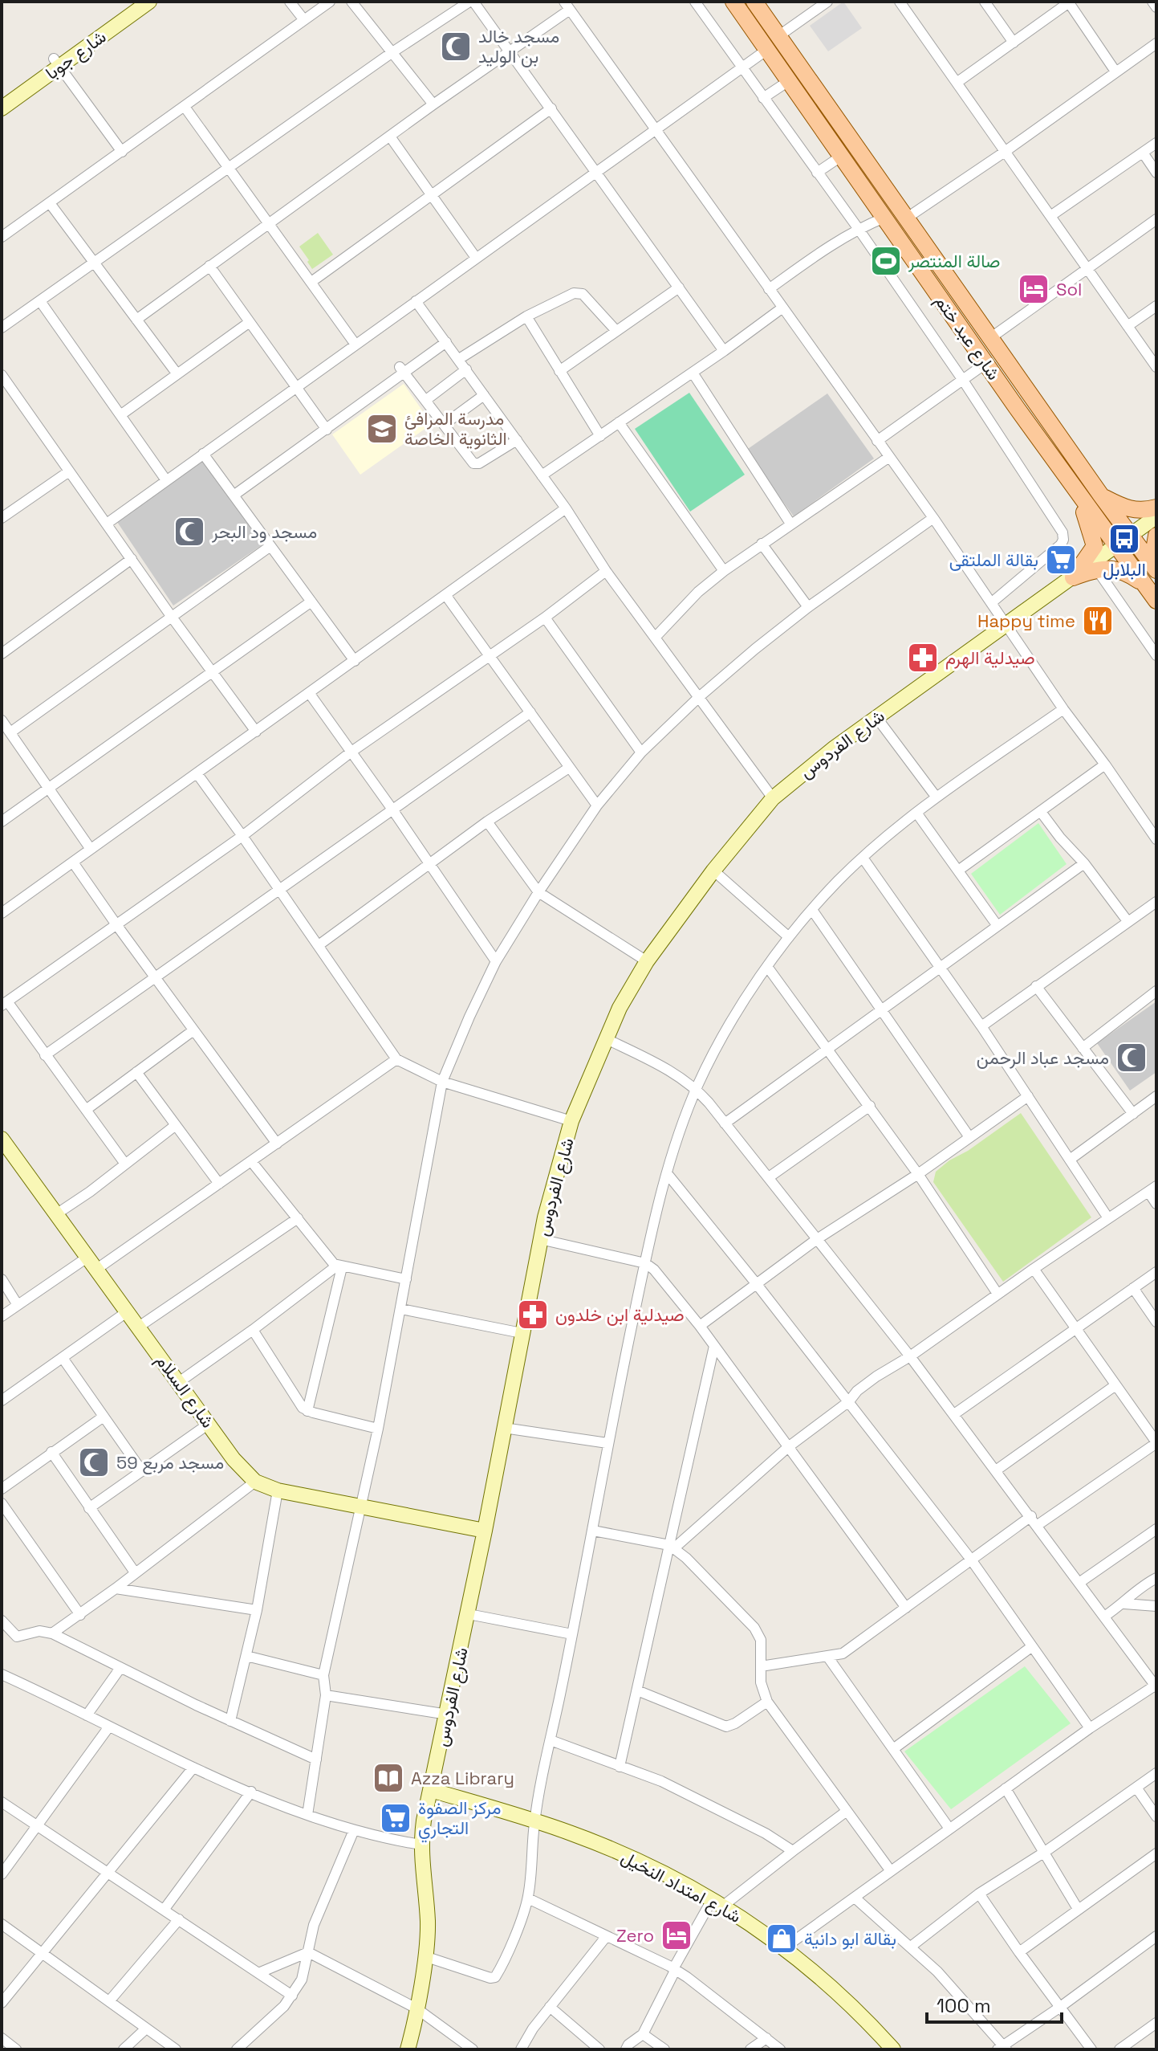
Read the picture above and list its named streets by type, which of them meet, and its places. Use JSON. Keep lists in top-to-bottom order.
{
  "streets": {
    "main road": ["شارع عبد ختم"],
    "street": [
      "شارع جوبا",
      "شارع الفردوس",
      "شارع السلام",
      "شارع امتداد النخيل"
    ]
  },
  "crossings": [
    ["شارع عبد ختم", "شارع الفردوس"],
    ["شارع الفردوس", "شارع السلام"],
    ["شارع الفردوس", "شارع امتداد النخيل"]
  ],
  "places": {
    "mosque": [
      "مسجد خالد بن الوليد",
      "مسجد ود البحر",
      "مسجد عباد الرحمن",
      "مسجد مربع 59"
    ],
    "sports": ["صالة المنتصر"],
    "hotel": ["Sol", "Zero"],
    "school or university": ["مدرسة المرافئ الثانوية الخاصة"],
    "bus stop": ["البلابل"],
    "supermarket": ["بقالة الملتقى", "مركز الصفوة التجاري"],
    "restaurant": ["Happy time"],
    "pharmacy": ["صيدلية الهرم", "صيدلية ابن خلدون"],
    "library": ["Azza Library"],
    "shop": ["بقالة ابو دانية"]
  },
  "scale_bar": "100 m"
}
